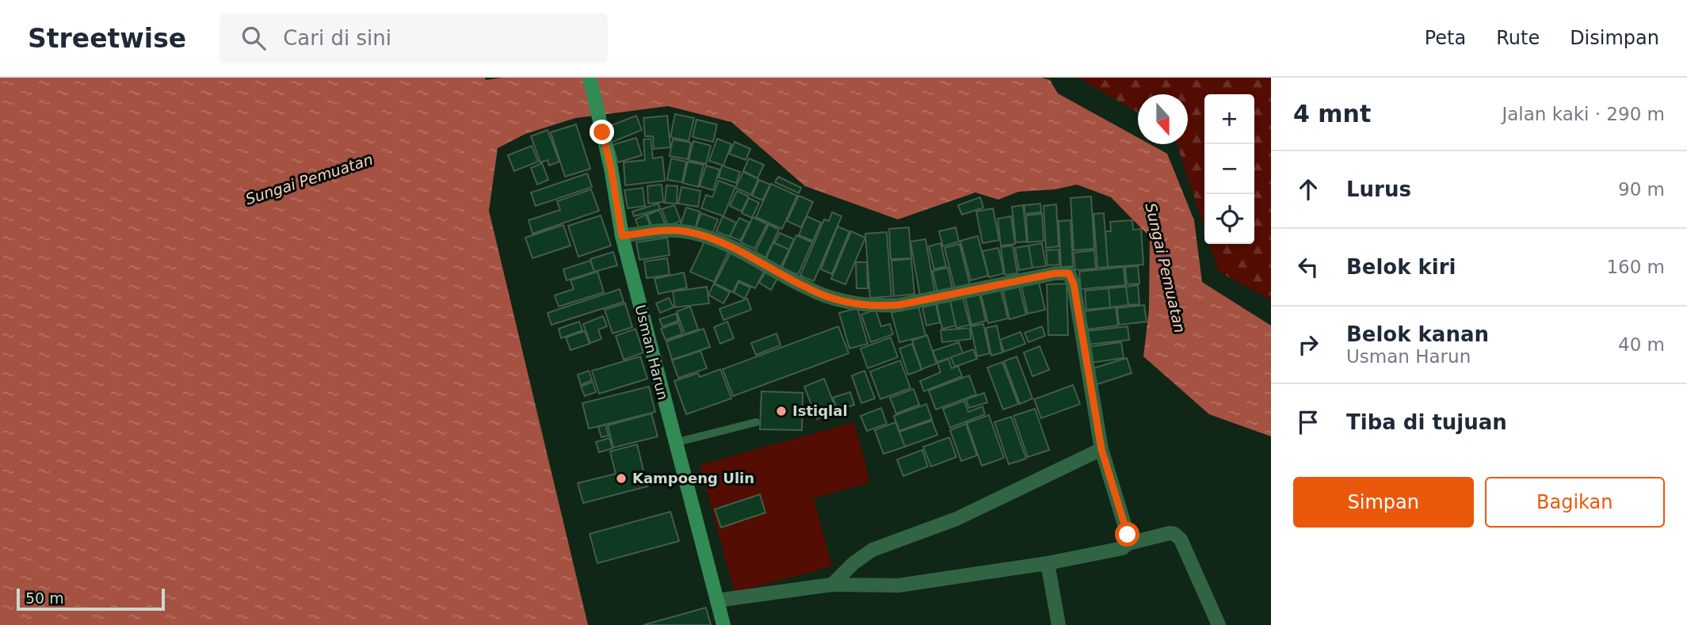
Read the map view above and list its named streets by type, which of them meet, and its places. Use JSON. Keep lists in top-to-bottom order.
{
  "streets": {
    "street": ["Usman Harun"]
  },
  "water": ["Sungai Pemuatan"],
  "places": ["Istiqlal", "Kampoeng Ulin"],
  "scale_bar": "50 m",
  "north": "bottom",
  "page": {
    "header": "Streetwise",
    "search": "Cari di sini",
    "nav": ["Peta", "Rute", "Disimpan"],
    "heading": ["4 mnt", "Jalan kaki · 290 m"],
    "map_buttons": ["+", "−"],
    "list": [
      ["Lurus", "90 m"],
      ["Belok kiri", "160 m"],
      ["Belok kanan", "Usman Harun", "40 m"],
      "Tiba di tujuan"
    ],
    "buttons": ["Simpan", "Bagikan"],
    "scale": "50 m"
  }
}
